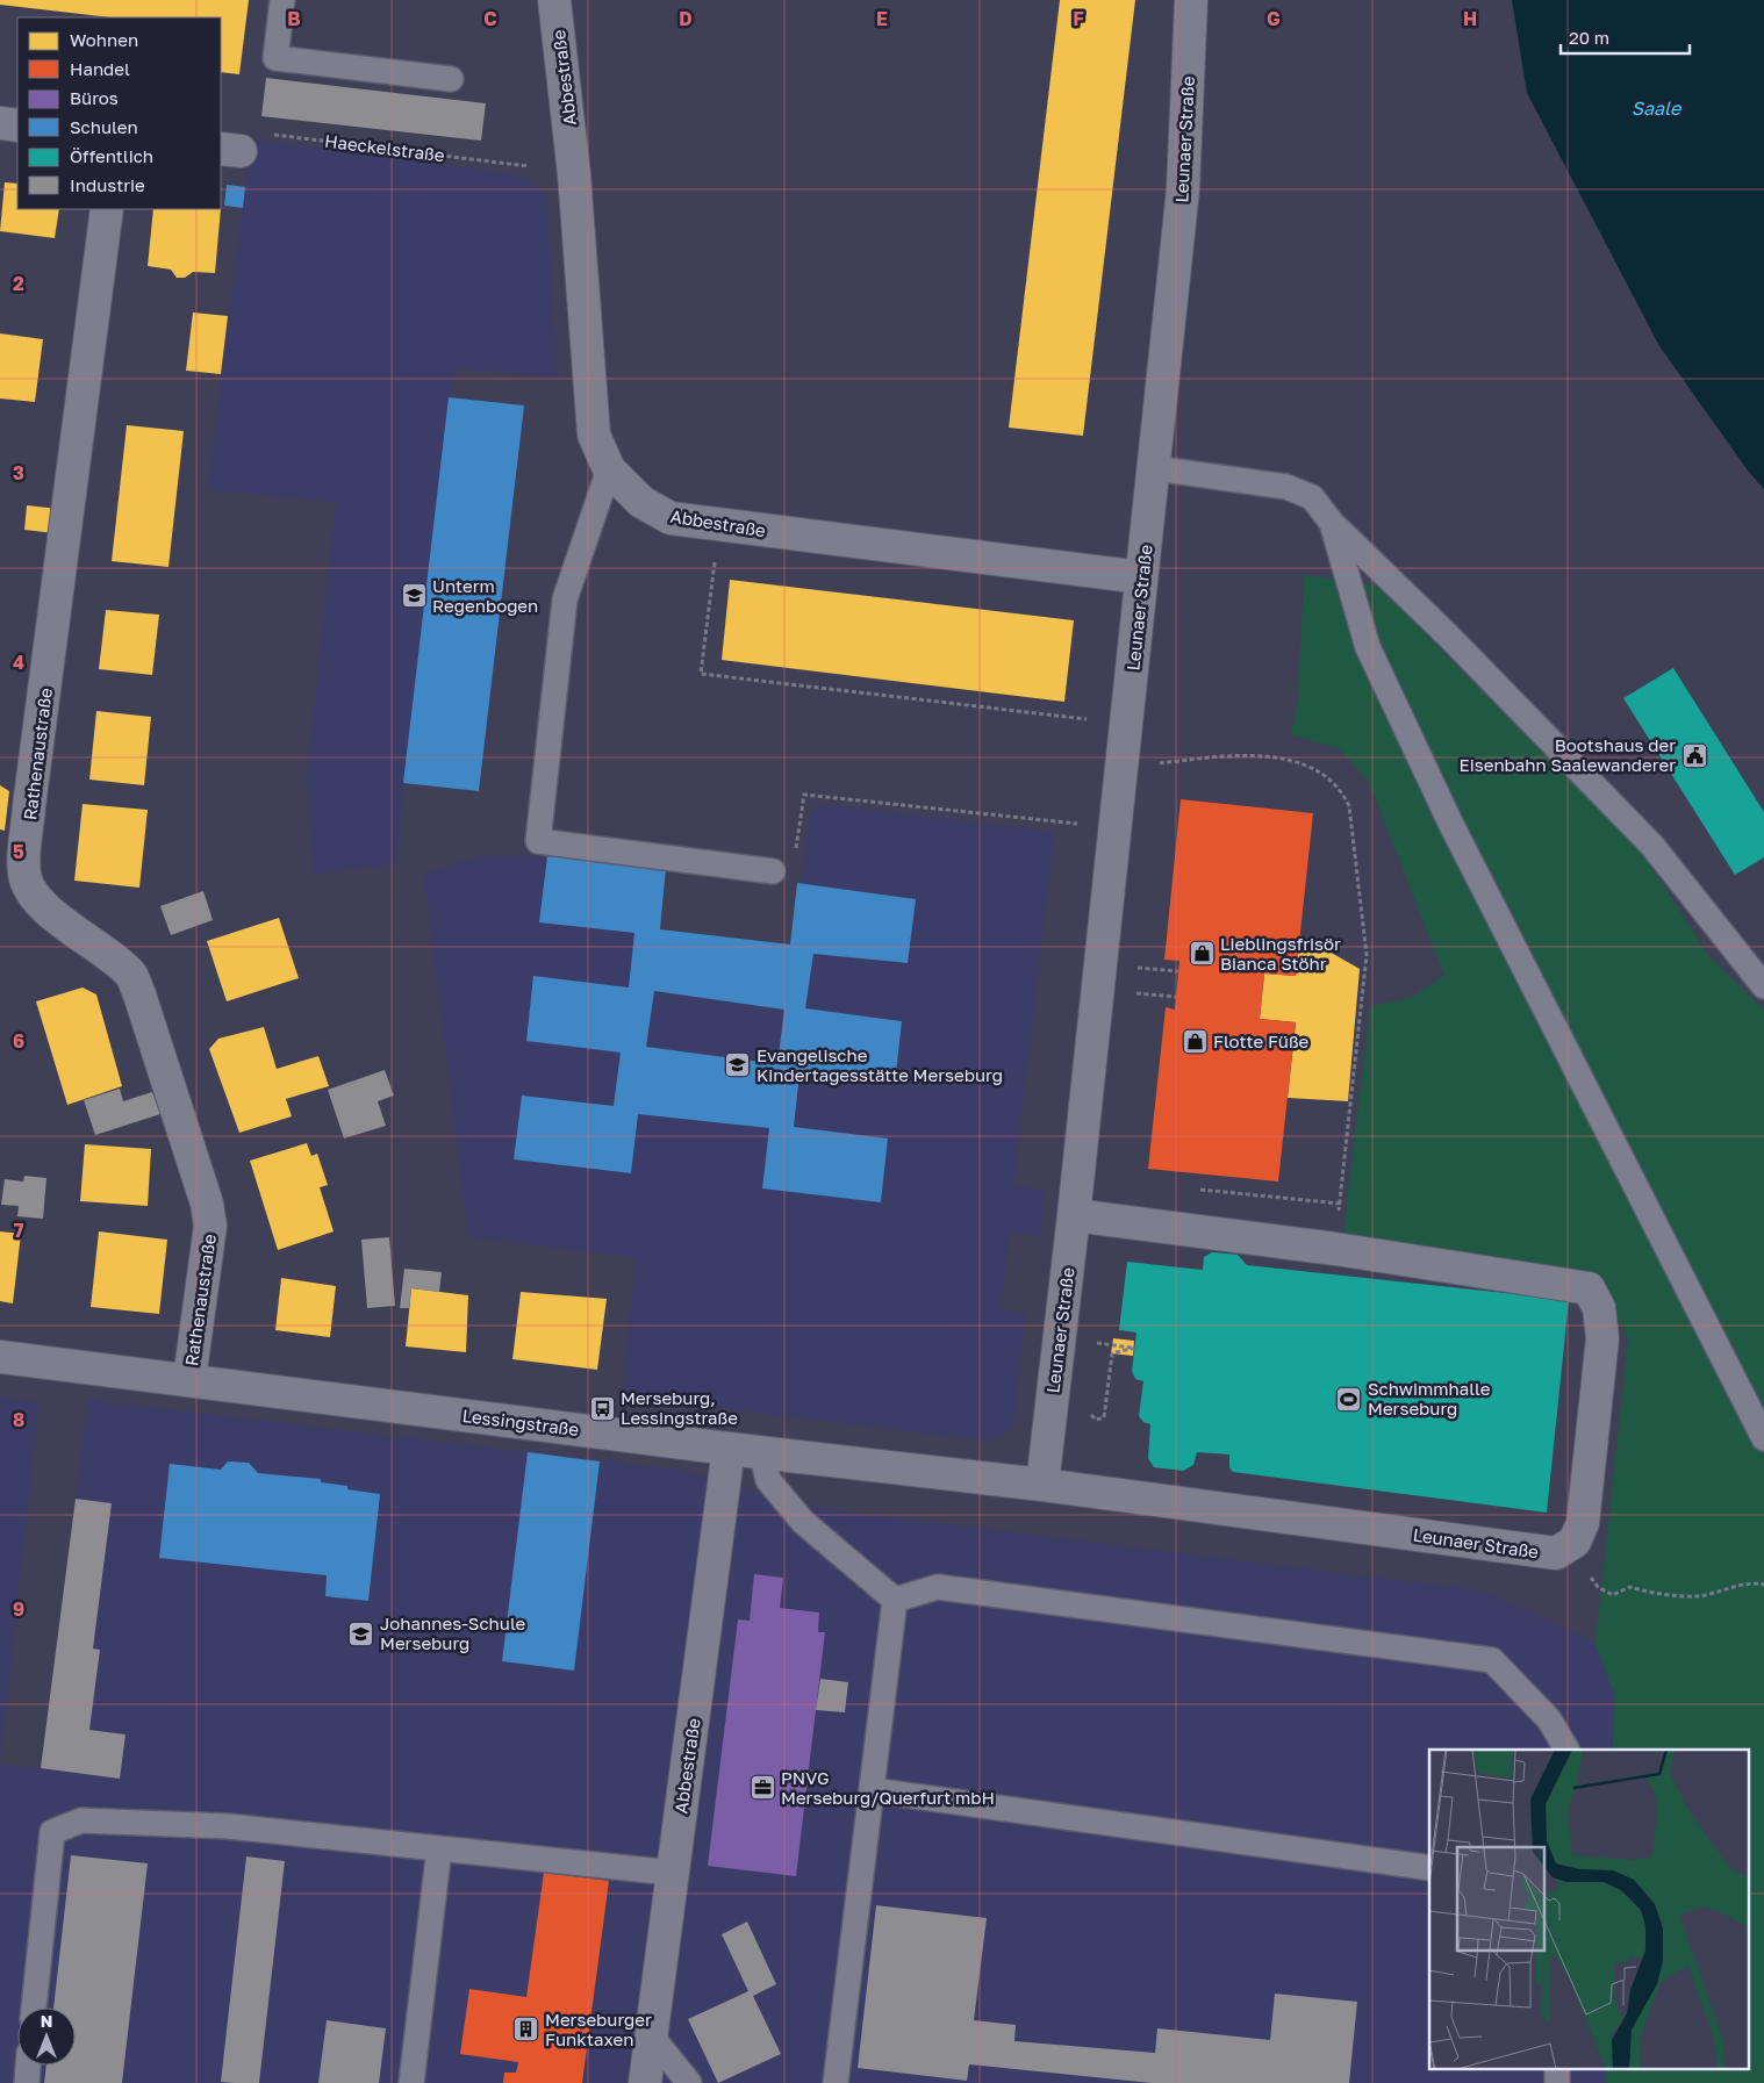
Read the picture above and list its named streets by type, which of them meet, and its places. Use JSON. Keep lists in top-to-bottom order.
{
  "streets": {
    "street": [
      "Abbestraße",
      "Leunaer Straße",
      "Rathenaustraße",
      "Lessingstraße"
    ],
    "path": ["Haeckelstraße"]
  },
  "crossings": [
    ["Abbestraße", "Leunaer Straße"],
    ["Abbestraße", "Lessingstraße"],
    ["Leunaer Straße", "Lessingstraße"],
    ["Rathenaustraße", "Lessingstraße"]
  ],
  "water": ["Saale"],
  "places": {
    "school or university": ["Unterm Regenbogen", "Evangelische Kindertagesstätte Merseburg", "Johannes-Schule Merseburg"],
    "public building": ["Bootshaus der Eisenbahn Saalewanderer"],
    "shop": ["Lieblingsfrisör Bianca Stöhr", "Flotte Füße"],
    "sports": ["Schwimmhalle Merseburg"],
    "bus stop": ["Merseburg, Lessingstraße"],
    "office": ["PNVG Merseburg/Querfurt mbH"],
    "building": ["Merseburger Funktaxen"]
  },
  "legend": [
    "Wohnen",
    "Handel",
    "Büros",
    "Schulen",
    "Öffentlich",
    "Industrie"
  ],
  "scale_bar": "20 m",
  "north": "top",
  "grid": {
    "columns": [
      "B",
      "C",
      "D",
      "E",
      "F",
      "G",
      "H"
    ],
    "rows": [
      "2",
      "3",
      "4",
      "5",
      "6",
      "7",
      "8",
      "9"
    ]
  }
}
